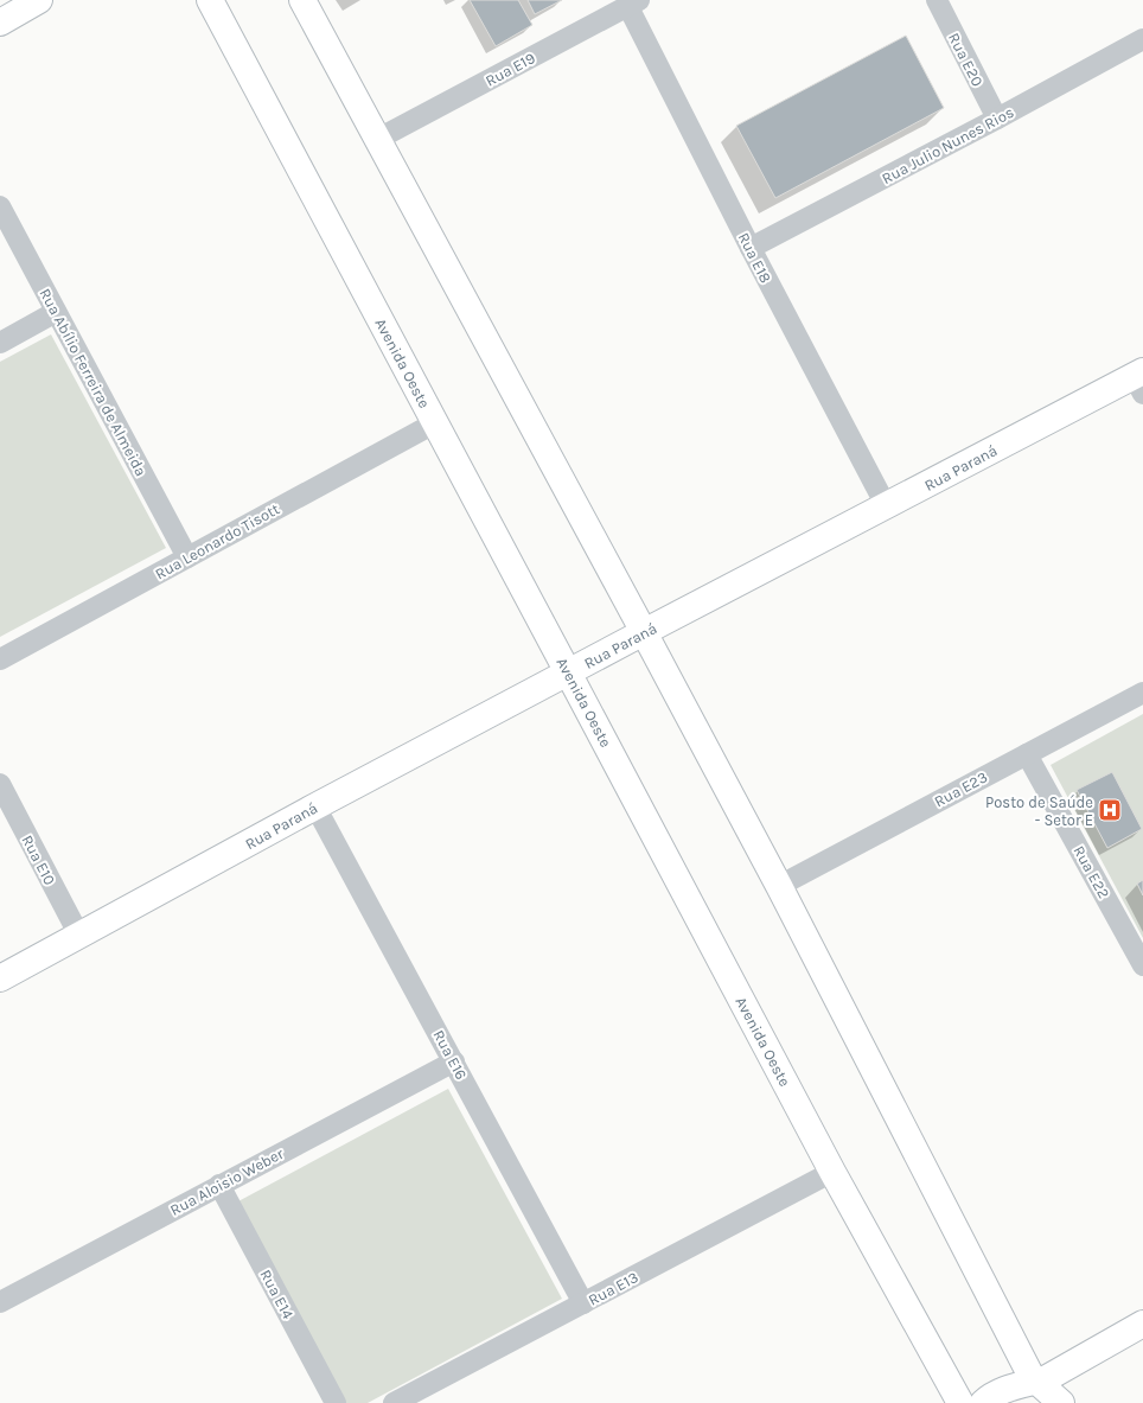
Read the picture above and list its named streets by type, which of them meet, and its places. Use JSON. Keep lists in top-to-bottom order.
{
  "streets": {
    "street": [
      "Rua E20",
      "Rua E19",
      "Rua Julio Nunes Rios",
      "Rua E18",
      "Avenida Oeste",
      "Rua Abílio Ferreira de Almeida",
      "Rua Paraná",
      "Rua Leonardo Tisott",
      "Rua E23",
      "Rua E10",
      "Rua E22",
      "Rua E16",
      "Rua Aloisio Weber",
      "Rua E13",
      "Rua E14"
    ]
  },
  "crossings": [
    ["Rua E20", "Rua Julio Nunes Rios"],
    ["Rua E19", "Rua E18"],
    ["Rua Julio Nunes Rios", "Rua E18"],
    ["Rua E18", "Rua Paraná"],
    ["Avenida Oeste", "Rua Paraná"],
    ["Avenida Oeste", "Rua Leonardo Tisott"],
    ["Avenida Oeste", "Rua E13"],
    ["Rua Abílio Ferreira de Almeida", "Rua Leonardo Tisott"],
    ["Rua Paraná", "Rua E10"],
    ["Rua Paraná", "Rua E16"],
    ["Rua E23", "Rua E22"],
    ["Rua E16", "Rua Aloisio Weber"],
    ["Rua E16", "Rua E13"],
    ["Rua Aloisio Weber", "Rua E14"]
  ],
  "places": {
    "hospital": ["Posto de Saúde - Setor E"]
  }
}
